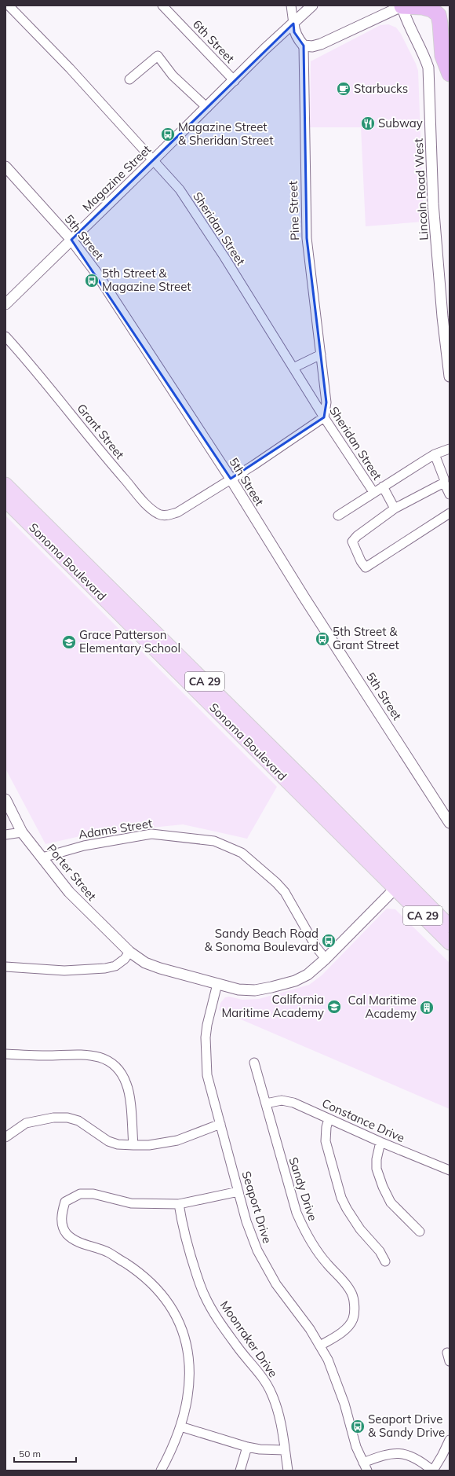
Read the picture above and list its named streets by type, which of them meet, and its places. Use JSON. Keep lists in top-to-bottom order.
{
  "streets": {
    "main road": ["Sonoma Boulevard", "CA 29"],
    "street": [
      "6th Street",
      "Magazine Street",
      "Lincoln Road West",
      "Pine Street",
      "Sheridan Street",
      "5th Street",
      "Grant Street",
      "Adams Street",
      "Porter Street",
      "Constance Drive",
      "Sandy Drive",
      "Seaport Drive",
      "Moonraker Drive"
    ]
  },
  "crossings": [
    ["6th Street", "Magazine Street"],
    ["Magazine Street", "Sheridan Street"],
    ["Magazine Street", "5th Street"],
    ["Pine Street", "Sheridan Street"],
    ["Pine Street", "Grant Street"],
    ["Sheridan Street", "Grant Street"],
    ["5th Street", "Grant Street"],
    ["Sonoma Boulevard", "Porter Street"],
    ["Adams Street", "Porter Street"],
    ["Porter Street", "Seaport Drive"],
    ["Constance Drive", "Sandy Drive"],
    ["Sandy Drive", "Seaport Drive"]
  ],
  "places": {
    "cafe": ["Starbucks"],
    "restaurant": ["Subway"],
    "bus stop": [
      "Magazine Street & Sheridan Street",
      "5th Street & Magazine Street",
      "5th Street & Grant Street",
      "Sandy Beach Road & Sonoma Boulevard",
      "Seaport Drive & Sandy Drive"
    ],
    "school or university": ["Grace Patterson Elementary School", "California Maritime Academy"],
    "building": ["Cal Maritime Academy"]
  },
  "scale_bar": "50 m"
}
